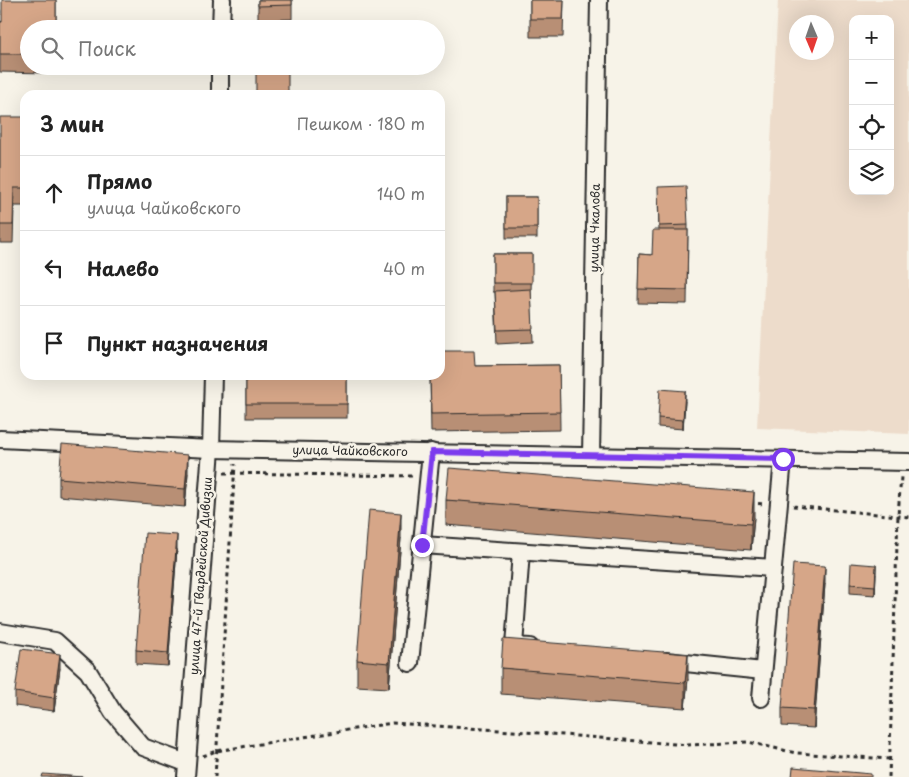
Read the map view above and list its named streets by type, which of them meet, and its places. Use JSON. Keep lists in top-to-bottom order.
{
  "streets": {
    "street": ["улица Чкалова", "улица Чайковского", "улица 47-й Гвардейской Дивизии"]
  },
  "crossings": [
    ["улица Чкалова", "улица Чайковского"],
    ["улица Чайковского", "улица 47-й Гвардейской Дивизии"]
  ],
  "north": "bottom",
  "page": {
    "map_buttons": ["+", "−"],
    "search": "Поиск",
    "heading": ["3 мин", "Пешком · 180 m"],
    "list": [
      ["Прямо", "улица Чайковского", "140 m"],
      ["Налево", "40 m"],
      "Пункт назначения"
    ]
  }
}
